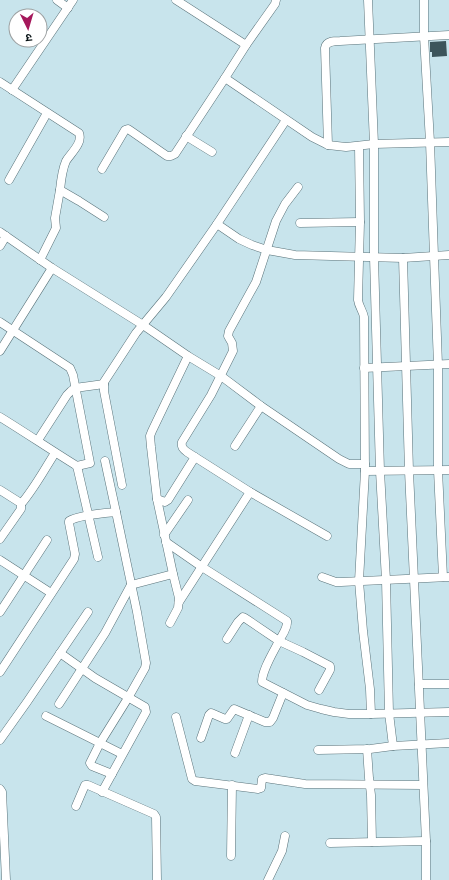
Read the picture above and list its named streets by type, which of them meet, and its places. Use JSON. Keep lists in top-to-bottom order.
{
  "north": "bottom"
}
